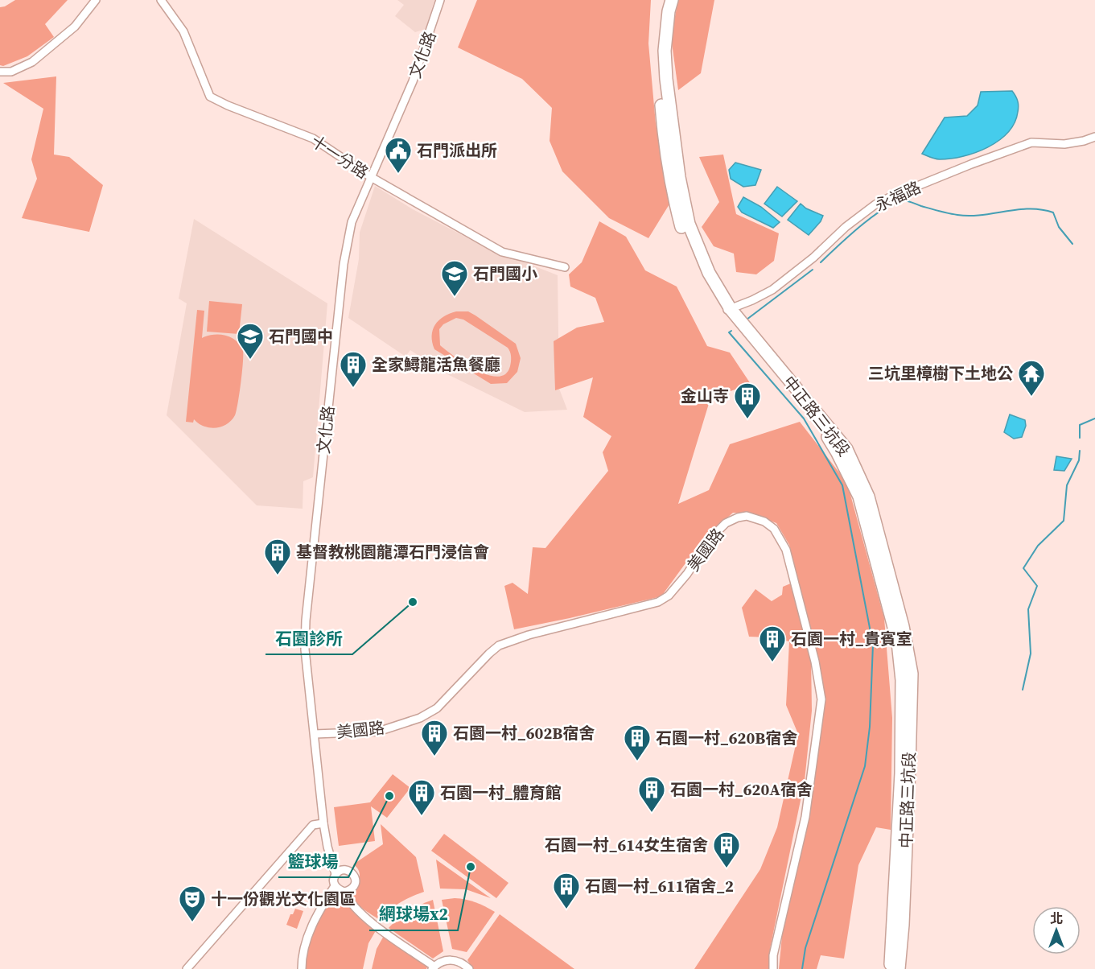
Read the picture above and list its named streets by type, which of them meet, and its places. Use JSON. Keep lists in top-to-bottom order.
{
  "streets": {
    "main road": ["中正路三坑段"],
    "street": [
      "文化路",
      "十一分路",
      "永福路",
      "美國路"
    ]
  },
  "crossings": [
    ["文化路", "十一分路"],
    ["文化路", "美國路"],
    ["永福路", "中正路三坑段"]
  ],
  "places": {
    "public building": ["石門派出所"],
    "school or university": ["石門國小", "石門國中"],
    "building": [
      "全家鱘龍活魚餐廳",
      "金山寺",
      "基督教桃園龍潭石門浸信會",
      "石園一村_貴賓室",
      "石園一村_602B宿舍",
      "石園一村_620B宿舍",
      "石園一村_620A宿舍",
      "石園一村_體育館",
      "石園一村_614女生宿舍",
      "石園一村_611宿舍_2"
    ],
    "temple": ["三坑里樟樹下土地公"],
    "other": ["石園診所", "籃球場", "網球場x2"],
    "theatre": ["十一份觀光文化園區"]
  },
  "north": "top"
}
